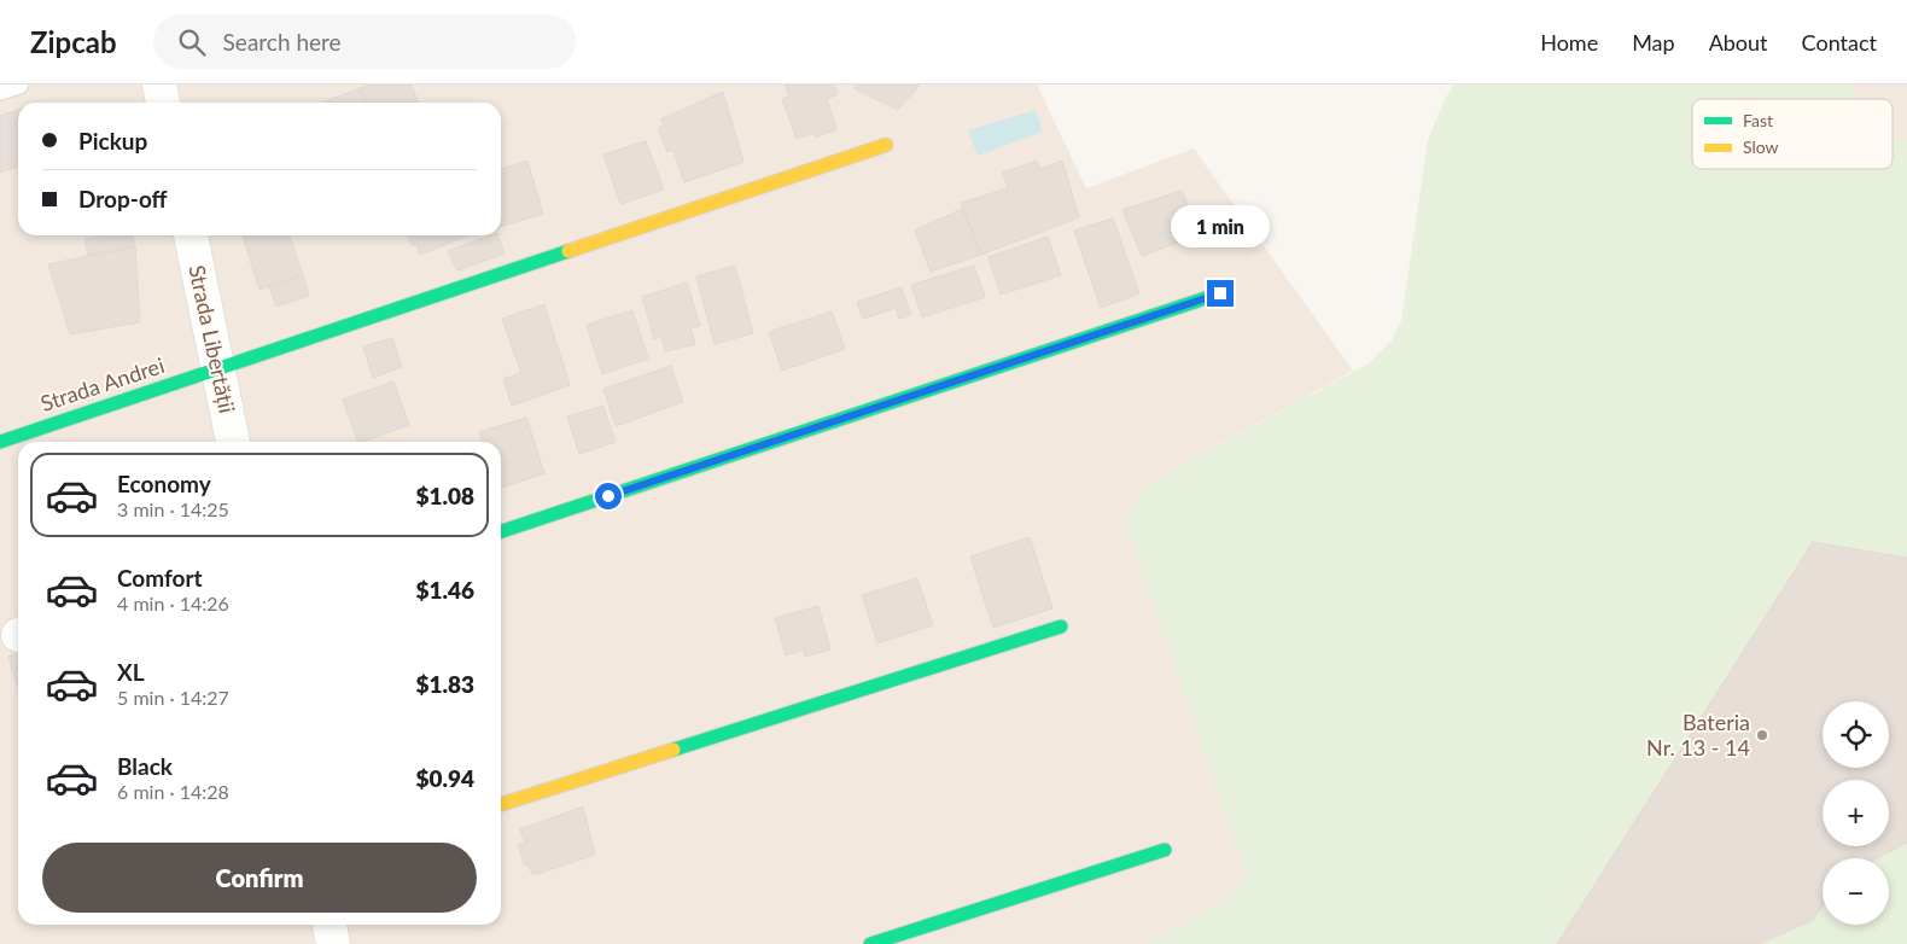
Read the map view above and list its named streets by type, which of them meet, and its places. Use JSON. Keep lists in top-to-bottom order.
{
  "streets": {
    "street": ["Strada Libertății", "Strada Andrei"]
  },
  "crossings": [
    ["Strada Libertății", "Strada Andrei"]
  ],
  "places": ["Bateria Nr. 13 - 14"],
  "legend": ["Fast", "Slow"],
  "page": {
    "header": "Zipcab",
    "search": "Search here",
    "nav": [
      "Home",
      "Map",
      "About",
      "Contact"
    ],
    "banner": ["Pickup", "Drop-off"],
    "bubble": "1 min",
    "list": [
      {
        "name": "Economy",
        "note": "3 min · 14:25",
        "value": "$1.08"
      },
      {
        "name": "Comfort",
        "note": "4 min · 14:26",
        "value": "$1.46"
      },
      {
        "name": "XL",
        "note": "5 min · 14:27",
        "value": "$1.83"
      },
      {
        "name": "Black",
        "note": "6 min · 14:28",
        "value": "$0.94"
      }
    ],
    "map_buttons": ["+", "−"],
    "buttons": "Confirm"
  }
}
